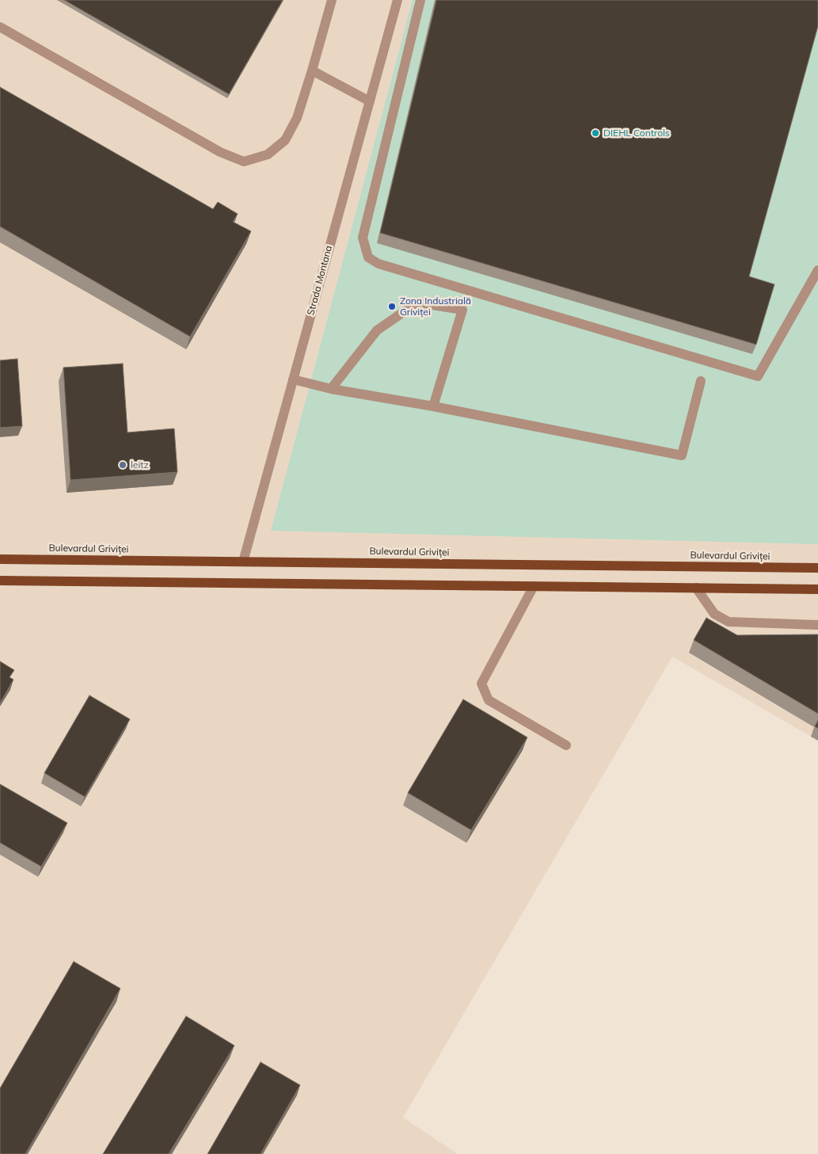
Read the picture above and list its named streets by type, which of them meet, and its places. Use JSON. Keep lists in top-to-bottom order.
{
  "streets": {
    "main road": ["Bulevardul Griviței"],
    "lane": ["Strada Montana"]
  },
  "crossings": [
    ["Strada Montana", "Bulevardul Griviței"]
  ],
  "places": ["DIEHL Controls", "Zona Industrială Griviței", "leitz"]
}
